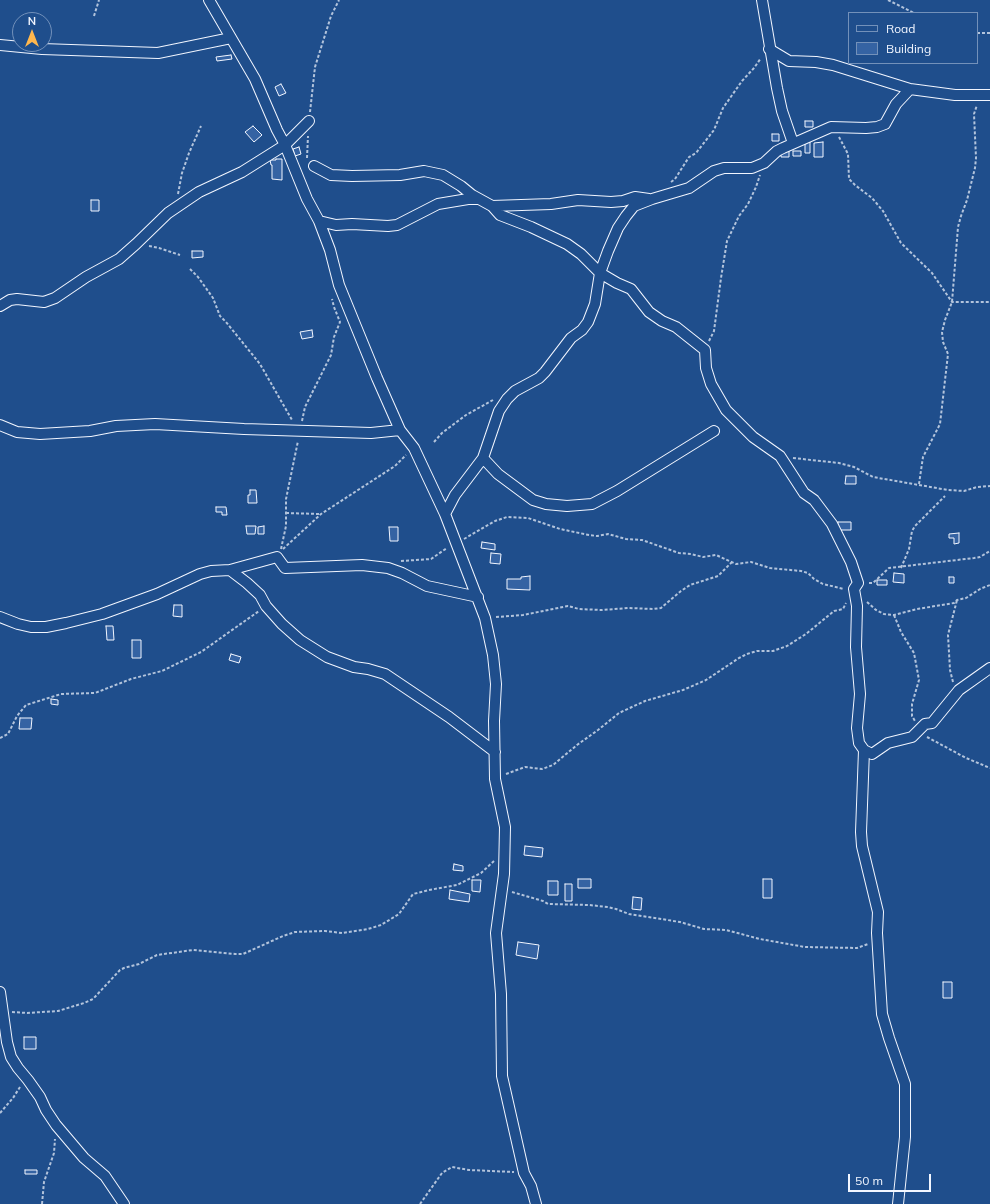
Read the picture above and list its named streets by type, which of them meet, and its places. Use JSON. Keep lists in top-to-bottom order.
{
  "legend": ["Road", "Building"],
  "scale_bar": "50 m",
  "north": "top"
}
